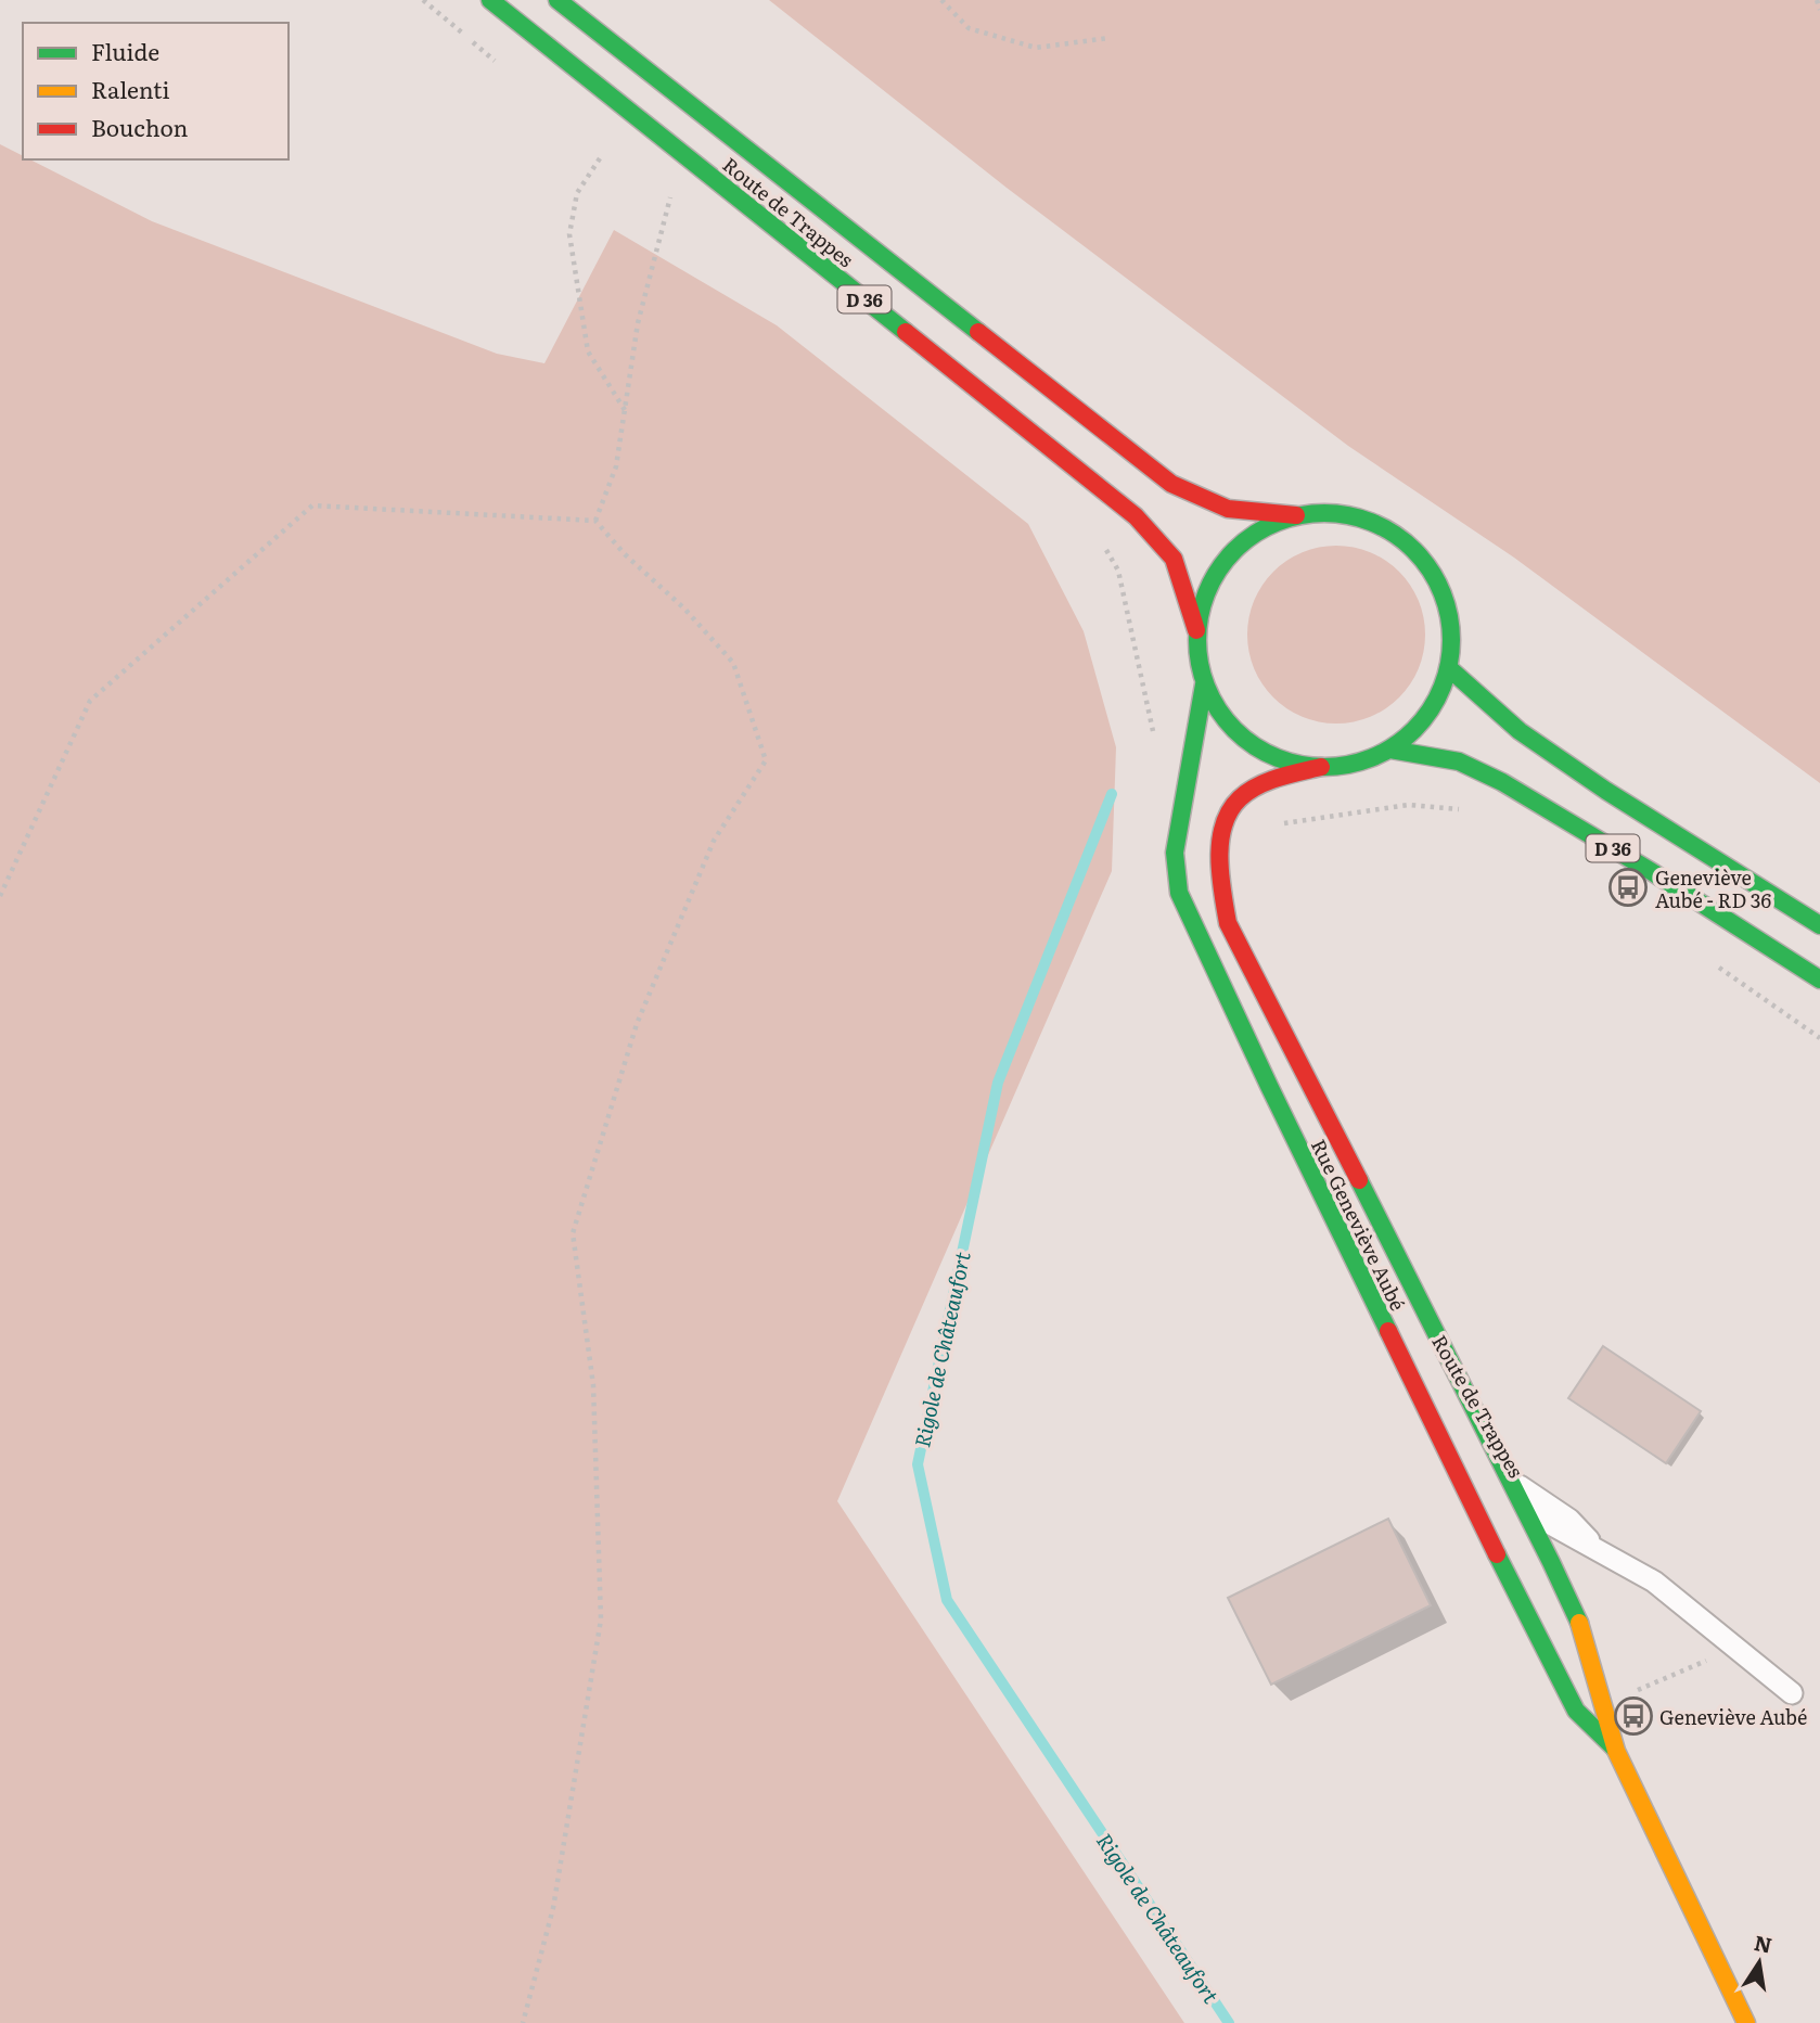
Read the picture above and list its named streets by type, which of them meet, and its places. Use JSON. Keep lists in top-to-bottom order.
{
  "streets": {
    "main road": ["Route de Trappes", "D 36", "Rue Geneviève Aubé"]
  },
  "crossings": [
    ["Route de Trappes", "D 36"],
    ["Route de Trappes", "Rue Geneviève Aubé"],
    ["D 36", "Rue Geneviève Aubé"]
  ],
  "water": ["Rigole de Châteaufort"],
  "places": {
    "bus stop": ["Geneviève Aubé - RD 36", "Geneviève Aubé"]
  },
  "legend": ["Fluide", "Ralenti", "Bouchon"],
  "north": "top"
}
